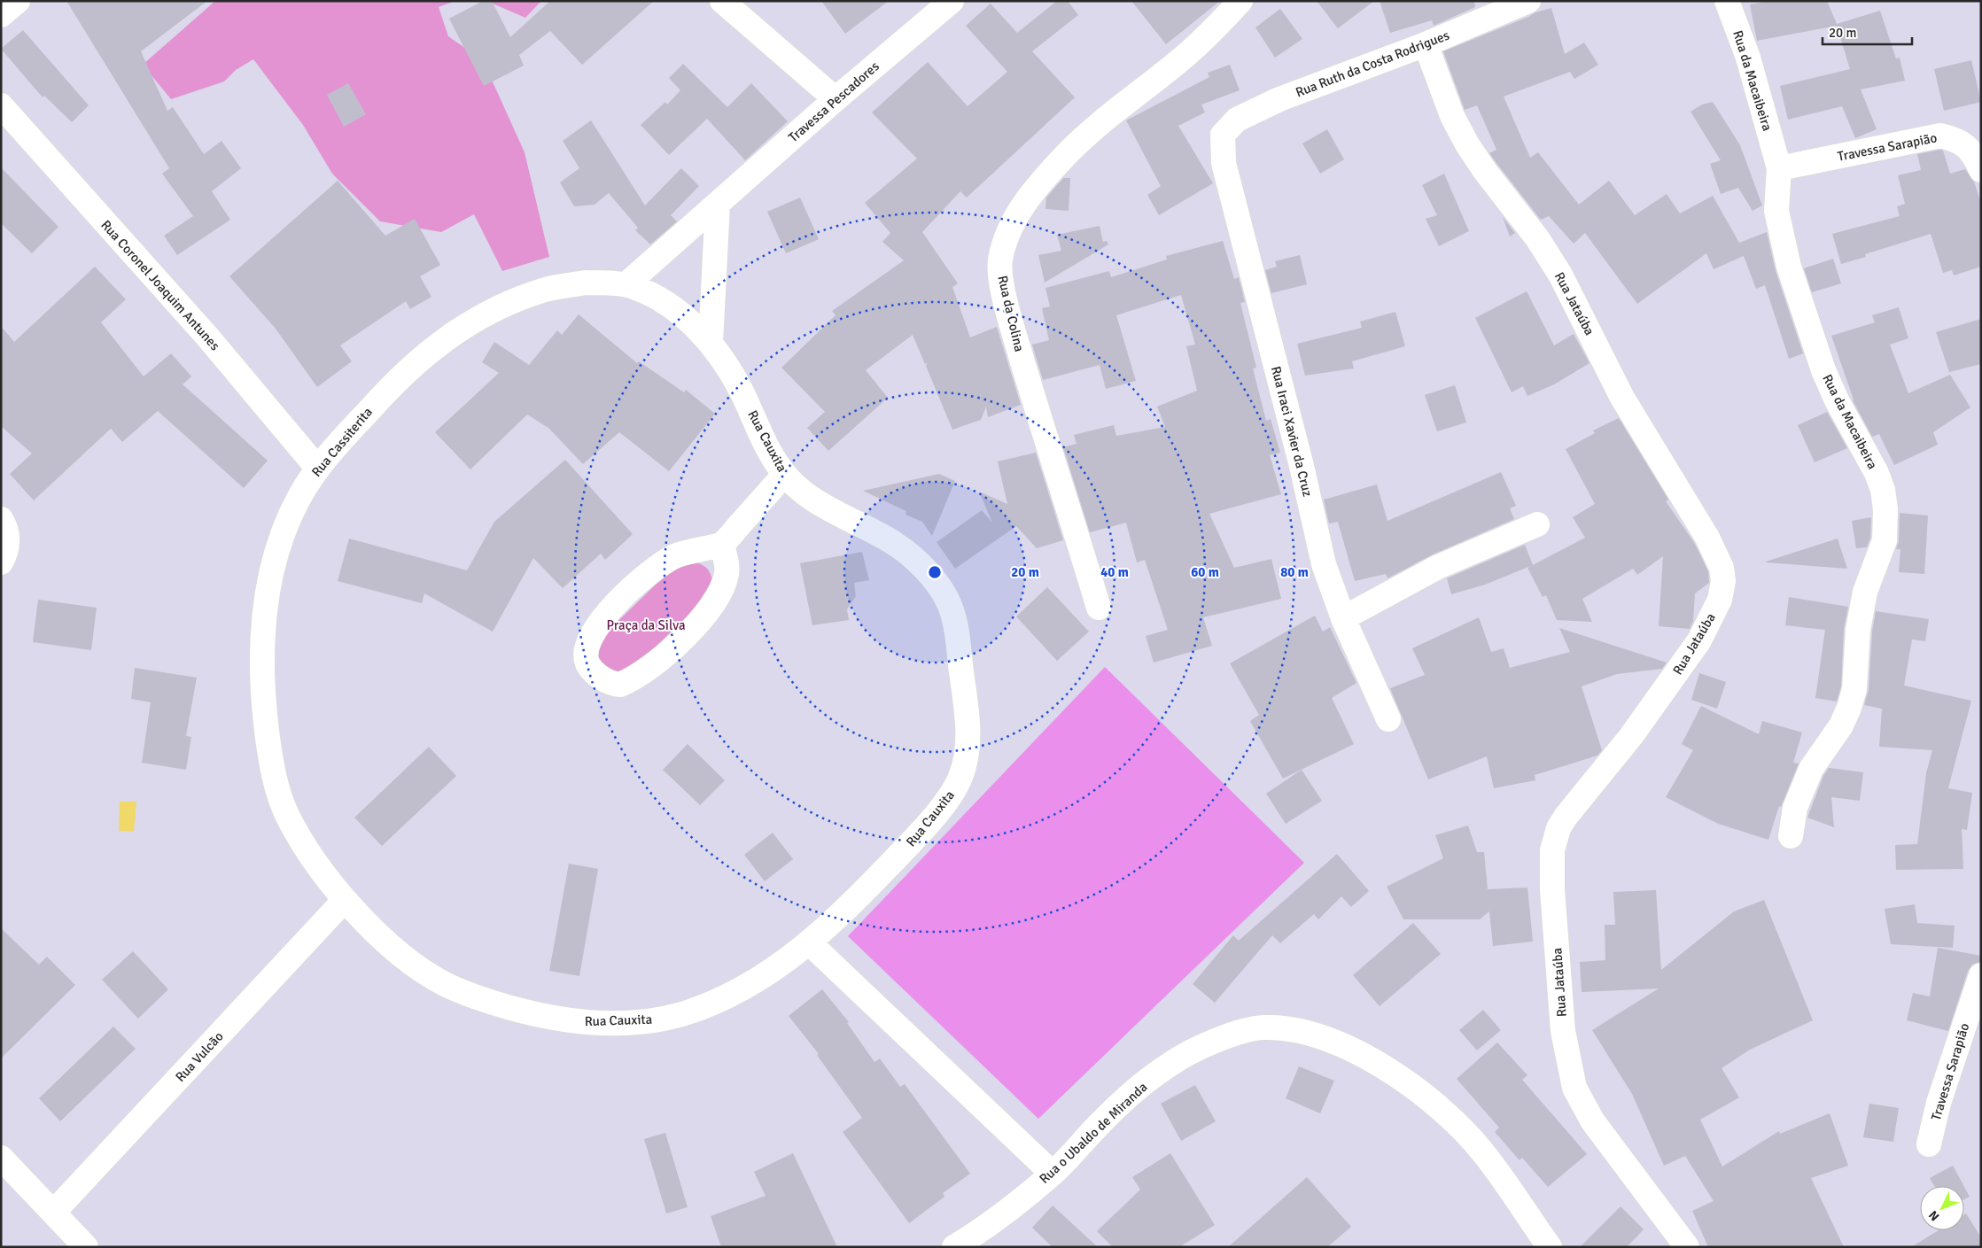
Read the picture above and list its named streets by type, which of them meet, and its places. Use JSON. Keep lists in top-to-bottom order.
{
  "streets": {
    "street": [
      "Rua Ruth da Costa Rodrigues",
      "Rua da Macaibeira",
      "Travessa Pescadores",
      "Travessa Sarapião",
      "Rua Coronel Joaquim Antunes",
      "Rua Jataúba",
      "Rua da Colina",
      "Rua Iraci Xavier da Cruz",
      "Rua Cauxita",
      "Rua Cassiterita",
      "Rua Vulcão",
      "Rua o Ubaldo de Miranda"
    ]
  },
  "crossings": [
    ["Rua Ruth da Costa Rodrigues", "Rua Jataúba"],
    ["Rua Ruth da Costa Rodrigues", "Rua Iraci Xavier da Cruz"],
    ["Rua da Macaibeira", "Travessa Sarapião"],
    ["Travessa Pescadores", "Rua Cauxita"],
    ["Travessa Pescadores", "Rua Cassiterita"],
    ["Rua Coronel Joaquim Antunes", "Rua Cassiterita"],
    ["Rua Cauxita", "Rua Cassiterita"],
    ["Rua Cauxita", "Rua Vulcão"],
    ["Rua Cassiterita", "Rua Vulcão"]
  ],
  "parks": ["Praça da Silva"],
  "scale_bar": "20 m",
  "north": "bottom left",
  "rings": [
    "20 m",
    "40 m",
    "60 m",
    "80 m"
  ]
}
